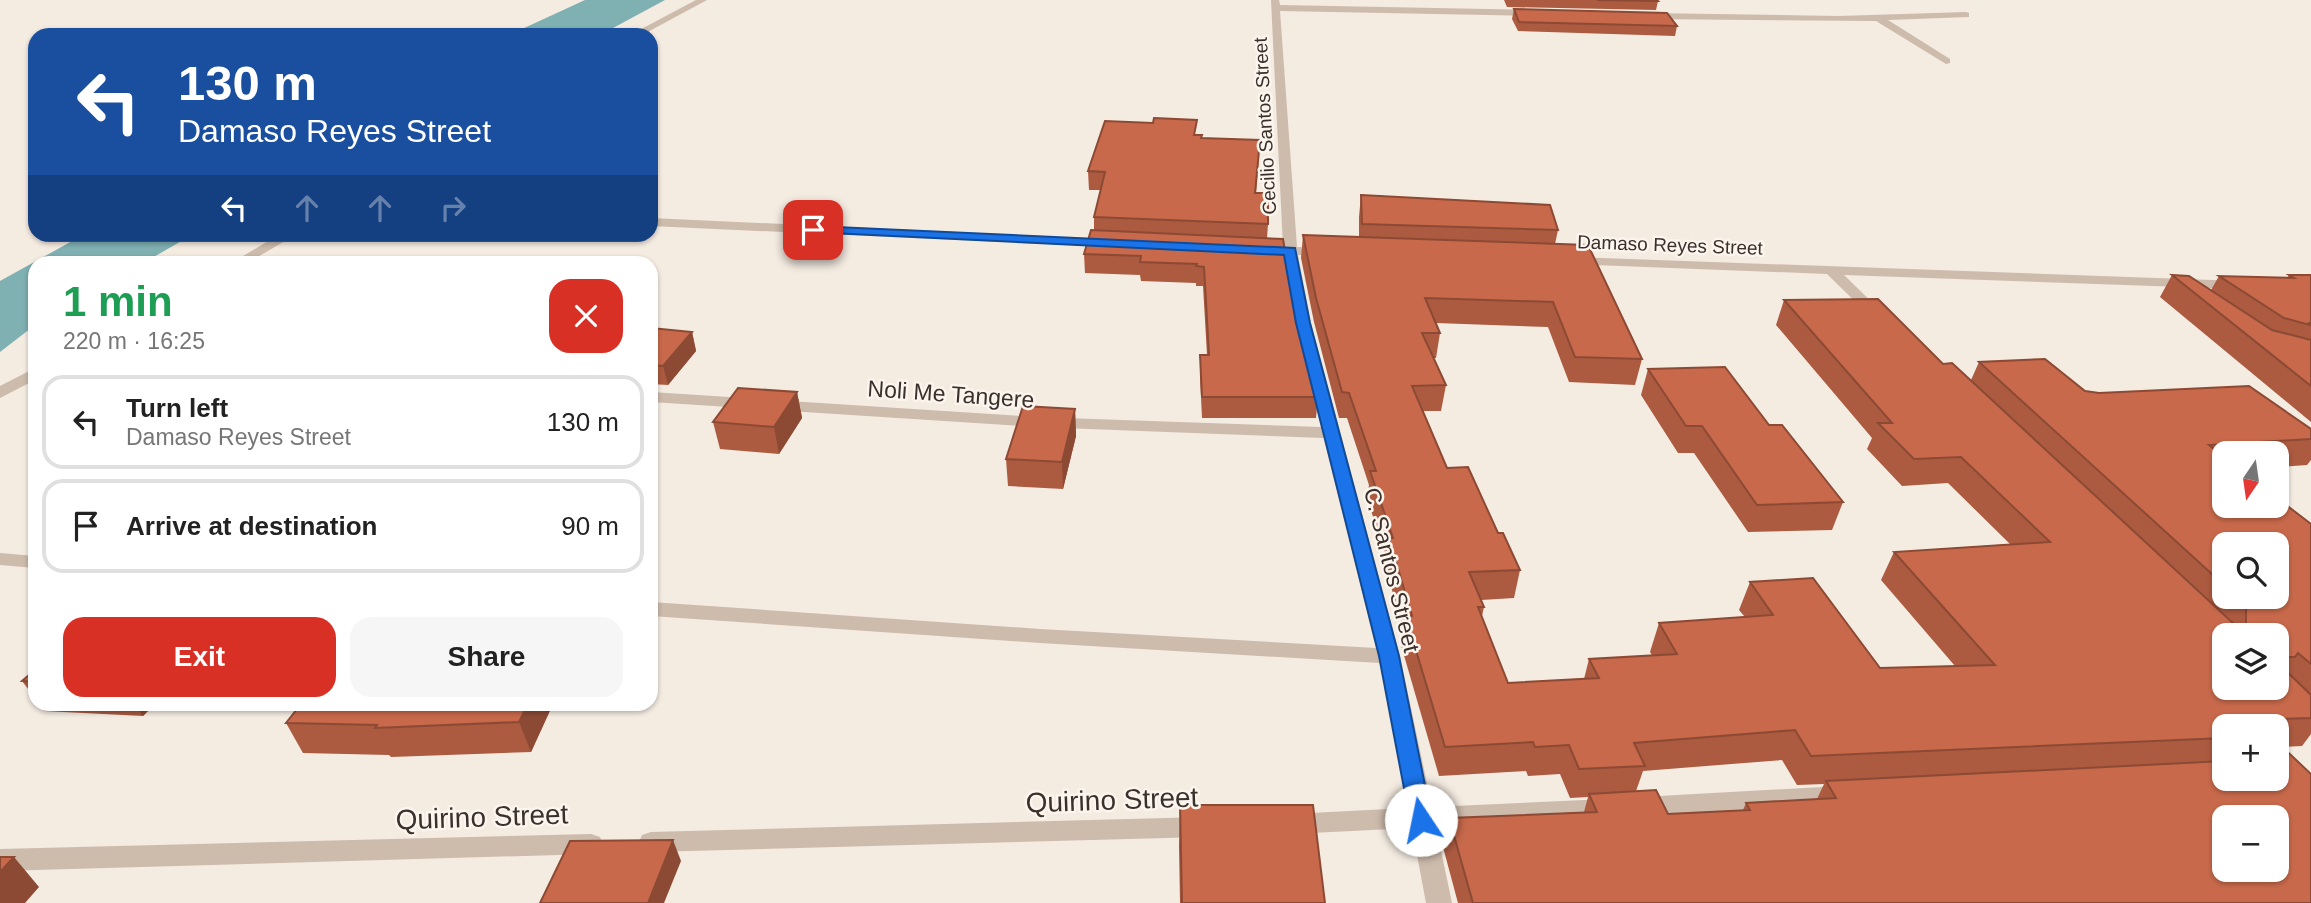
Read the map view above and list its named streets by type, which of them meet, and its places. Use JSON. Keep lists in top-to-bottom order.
{
  "streets": {
    "street": [
      "Cecilio Santos Street",
      "Damaso Reyes Street",
      "Noli Me Tangere",
      "C. Santos Street",
      "Quirino Street"
    ]
  },
  "crossings": [
    ["Cecilio Santos Street", "C. Santos Street"],
    ["Noli Me Tangere", "C. Santos Street"]
  ],
  "north": "bottom",
  "page": {
    "turn": ["130 m", "Damaso Reyes Street"],
    "heading": ["1 min", "220 m · 16:25"],
    "list": [
      {
        "name": "Turn left",
        "note": "Damaso Reyes Street",
        "value": "130 m"
      },
      {
        "name": "Arrive at destination",
        "value": "90 m"
      }
    ],
    "map_buttons": ["+", "−"],
    "buttons": ["Exit", "Share"]
  }
}
